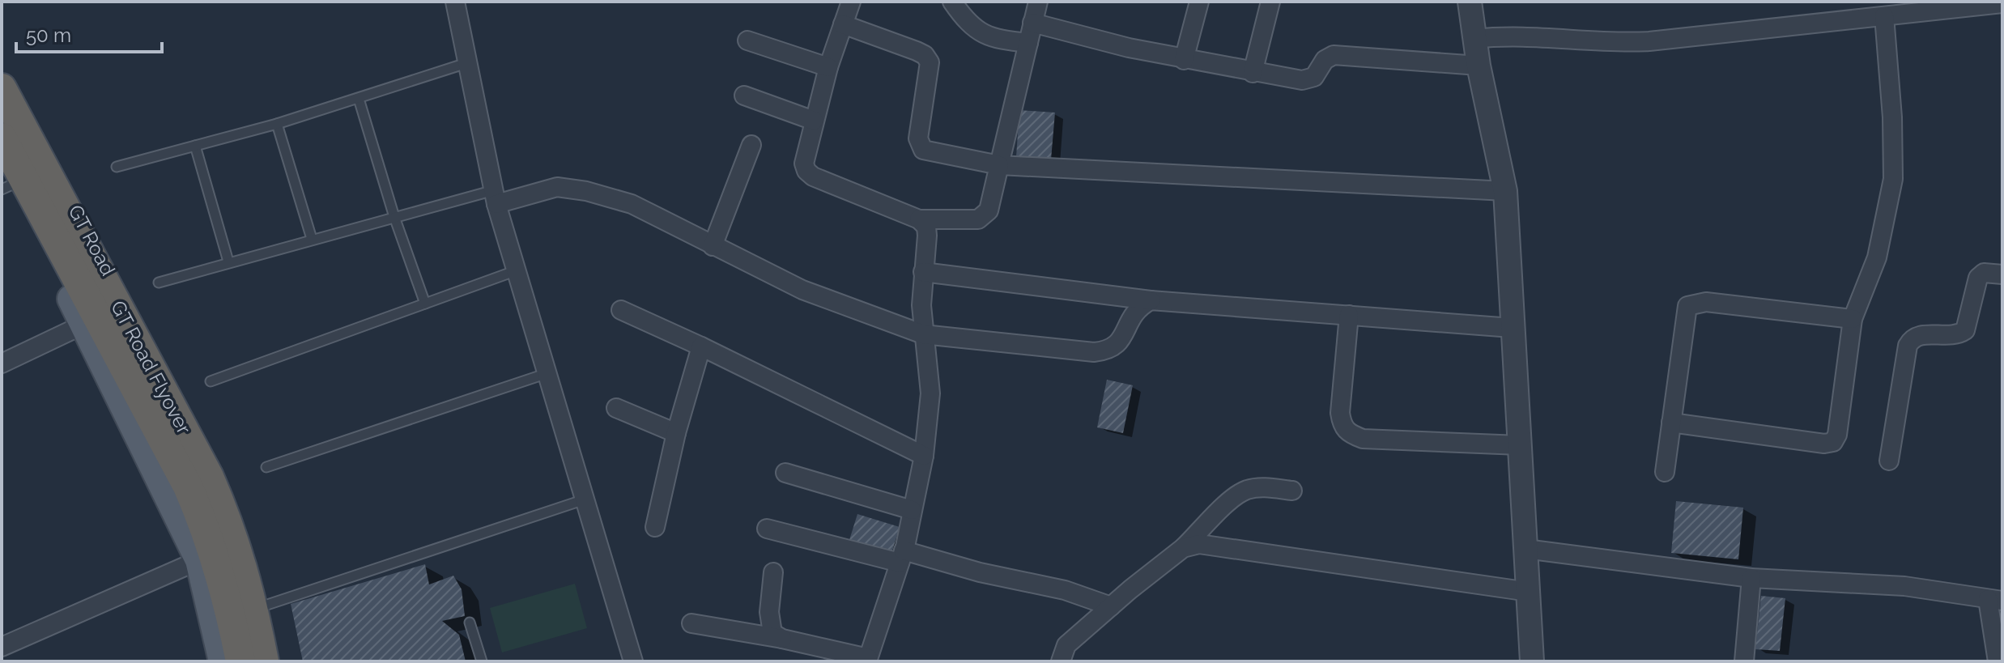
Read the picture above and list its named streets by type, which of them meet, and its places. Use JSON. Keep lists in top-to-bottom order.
{
  "streets": {
    "highway": ["GT Road Flyover"],
    "main road": ["GT Road"]
  },
  "scale_bar": "50 m"
}
